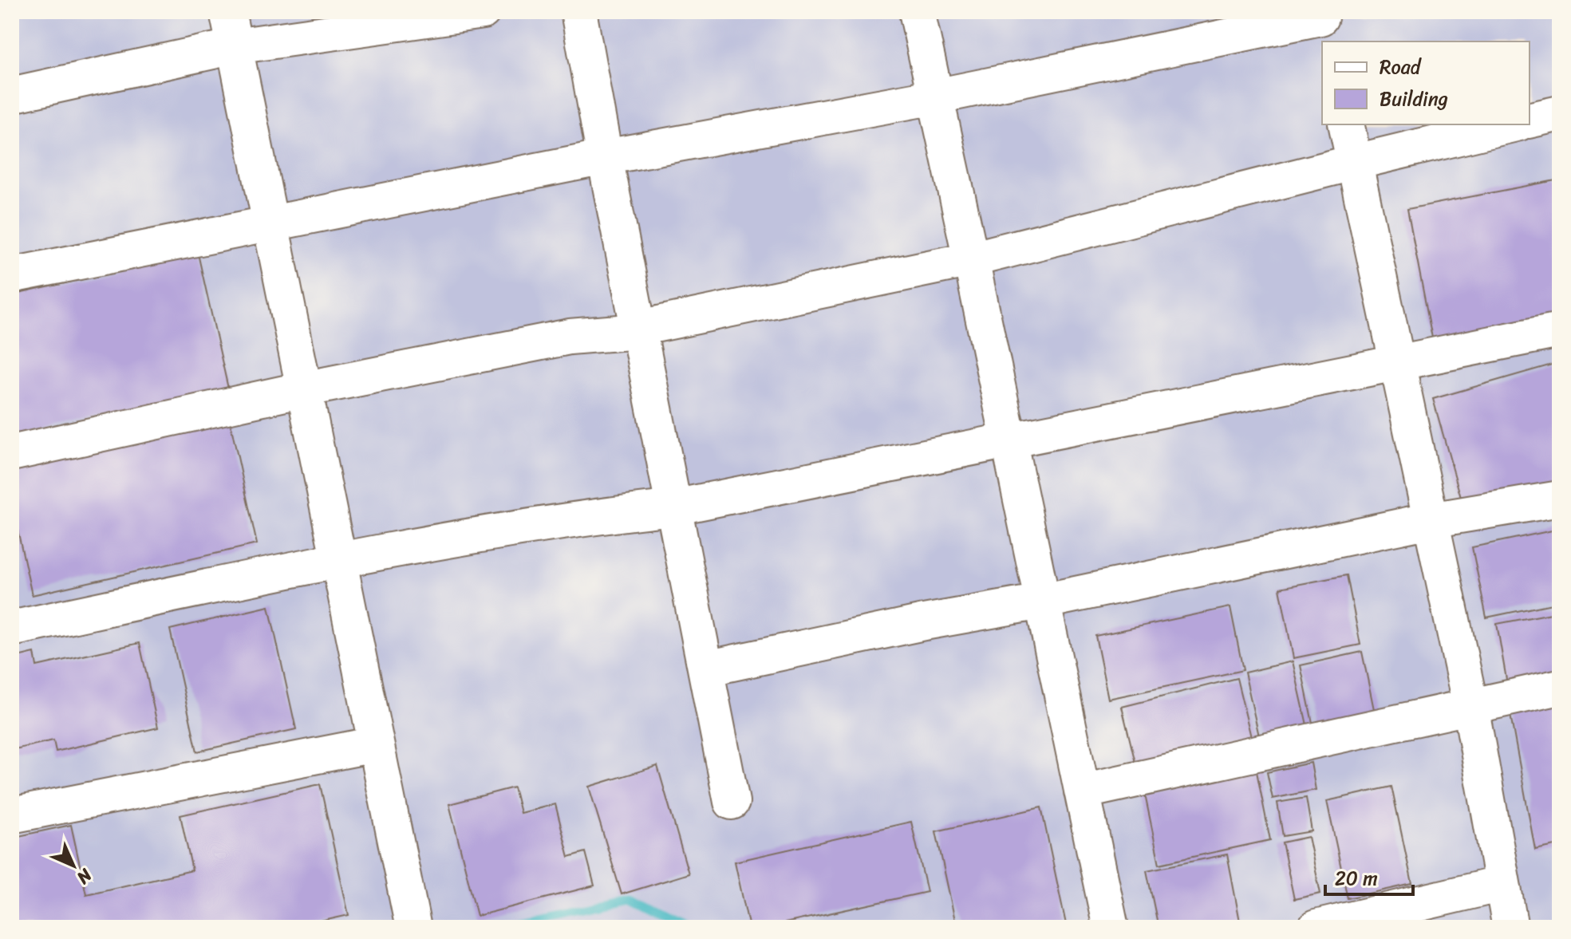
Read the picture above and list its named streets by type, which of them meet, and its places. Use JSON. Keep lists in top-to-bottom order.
{
  "legend": ["Road", "Building"],
  "scale_bar": "20 m",
  "north": "bottom right"
}
